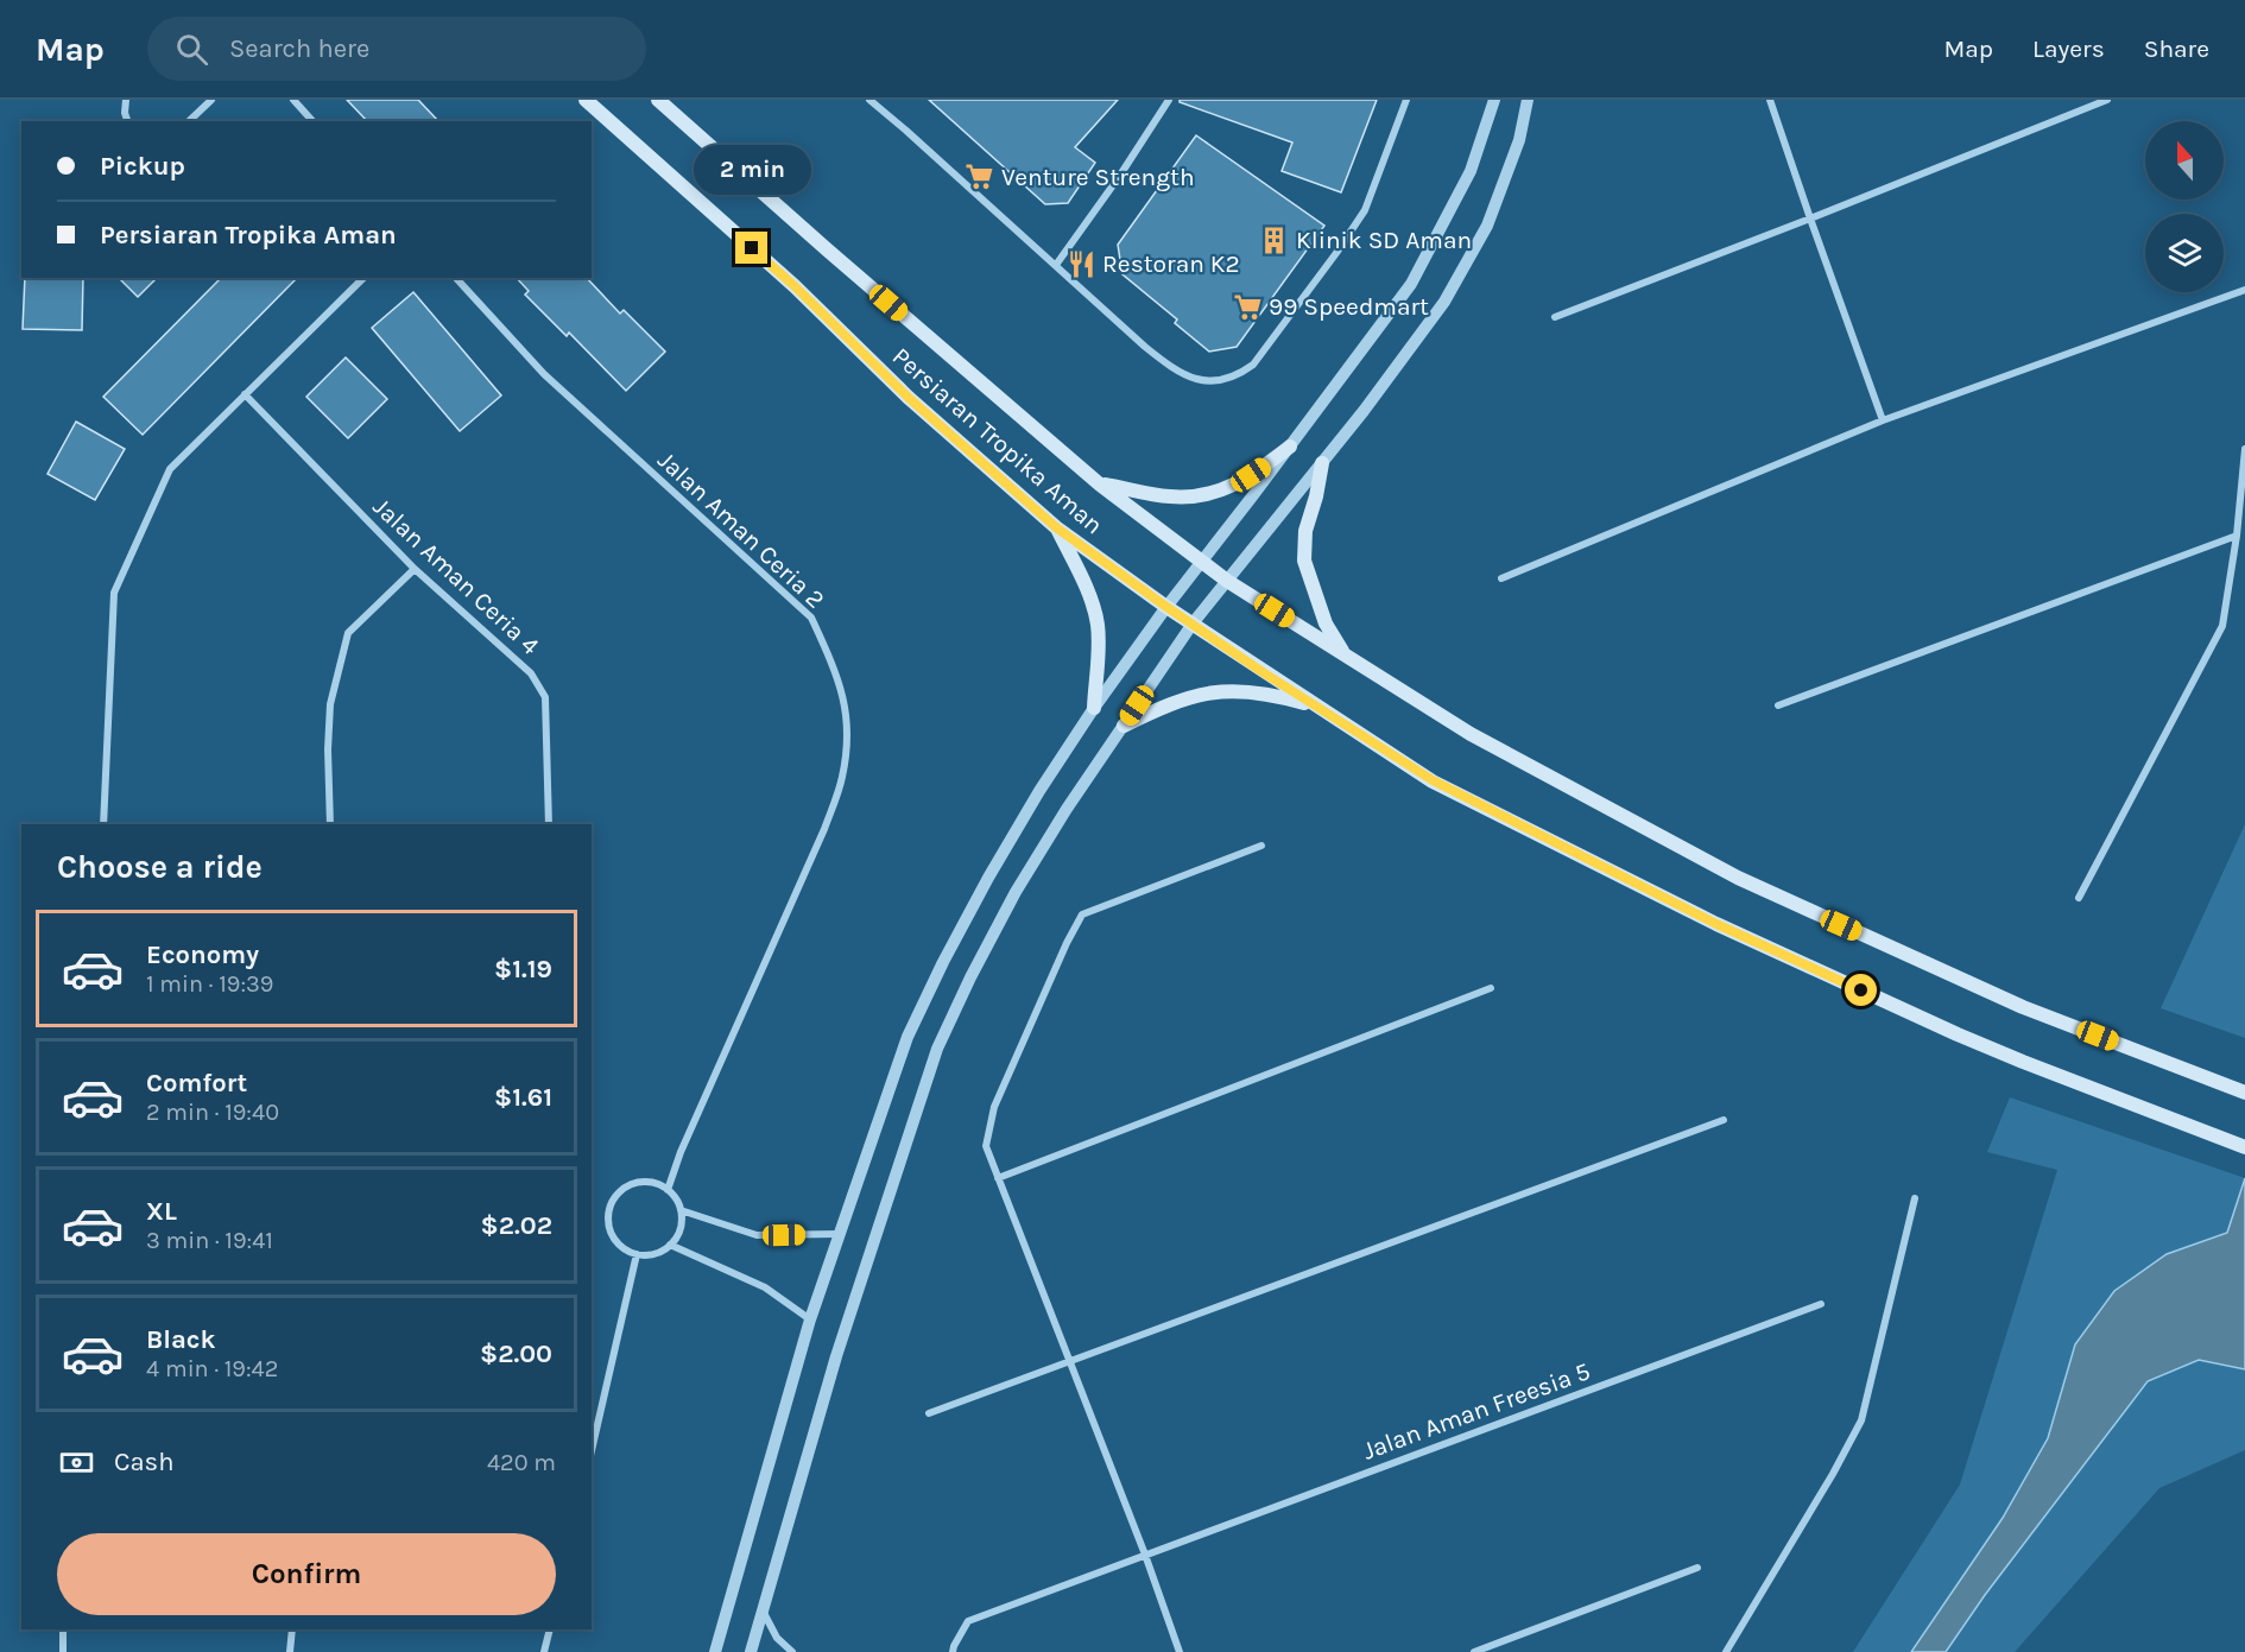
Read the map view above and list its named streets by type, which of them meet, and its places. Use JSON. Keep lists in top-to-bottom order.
{
  "streets": {
    "main road": ["Persiaran Tropika Aman"],
    "street": ["Jalan Aman Ceria 2", "Jalan Aman Ceria 4", "Jalan Aman Freesia 5"]
  },
  "places": {
    "supermarket": ["Venture Strength", "99 Speedmart"],
    "building": ["Klinik SD Aman"],
    "restaurant": ["Restoran K2"]
  },
  "north": "top",
  "page": {
    "header": "Map",
    "search": "Search here",
    "nav": ["Map", "Layers", "Share"],
    "banner": ["Pickup", "Persiaran Tropika Aman"],
    "bubble": "2 min",
    "heading": "Choose a ride",
    "list": [
      {
        "name": "Economy",
        "note": "1 min · 19:39",
        "value": "$1.19"
      },
      {
        "name": "Comfort",
        "note": "2 min · 19:40",
        "value": "$1.61"
      },
      {
        "name": "XL",
        "note": "3 min · 19:41",
        "value": "$2.02"
      },
      {
        "name": "Black",
        "note": "4 min · 19:42",
        "value": "$2.00"
      }
    ],
    "pay": ["Cash", "420 m"],
    "buttons": "Confirm"
  }
}
